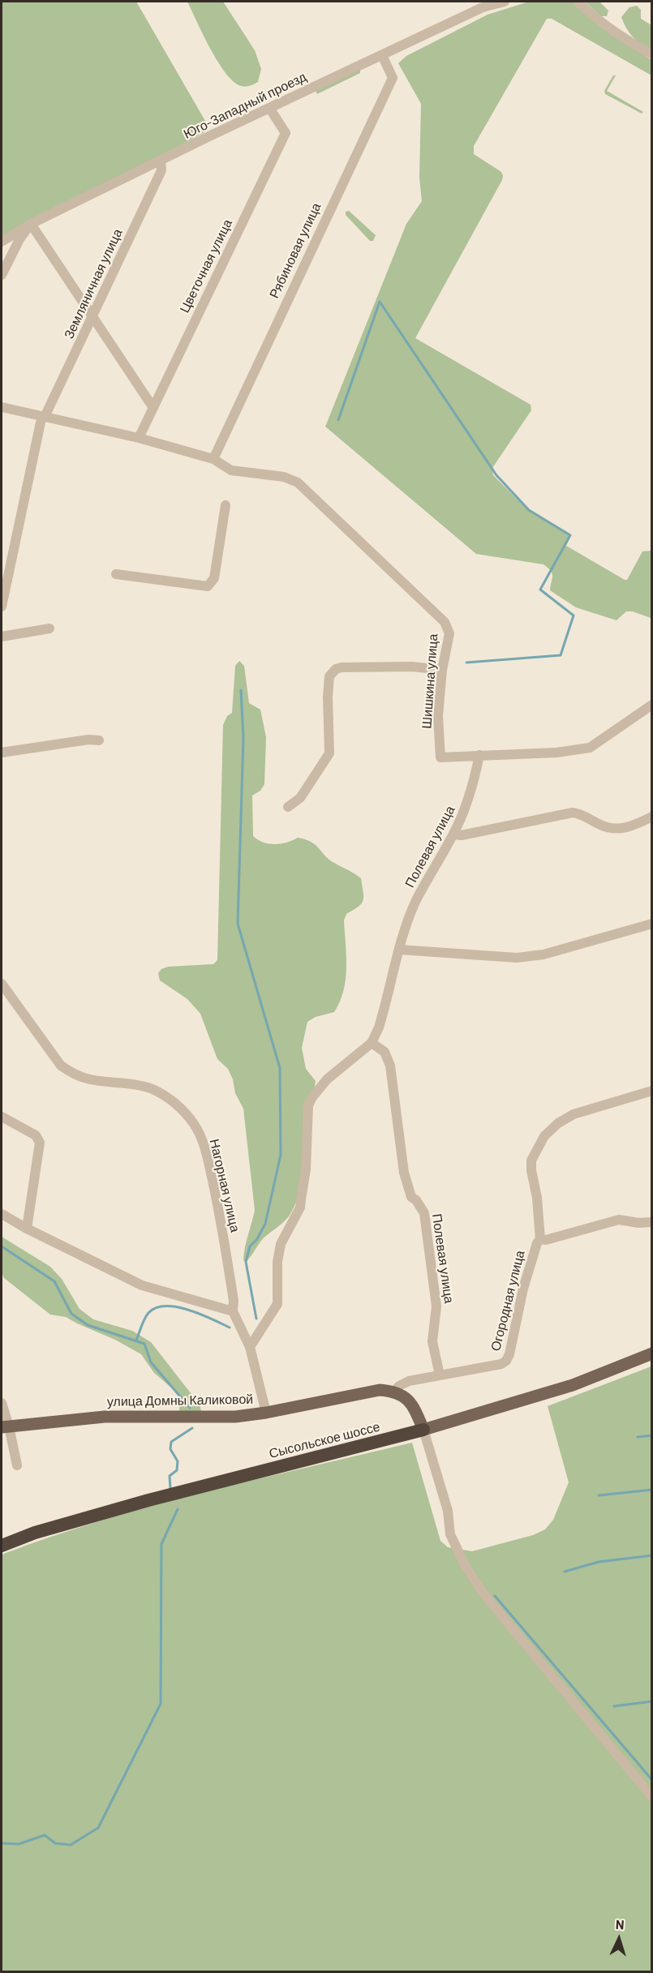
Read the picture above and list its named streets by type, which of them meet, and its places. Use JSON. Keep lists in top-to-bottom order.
{
  "streets": {
    "highway": ["Сысольское шоссе"],
    "main road": ["улица Домны Каликовой"],
    "street": [
      "Юго-Западный проезд",
      "Рябиновая улица",
      "Цветочная улица",
      "Земляничная улица",
      "Шишкина улица",
      "Полевая улица",
      "Нагорная улица",
      "Огородная улица"
    ]
  },
  "crossings": [
    ["Юго-Западный проезд", "Рябиновая улица"],
    ["Юго-Западный проезд", "Цветочная улица"],
    ["Юго-Западный проезд", "Земляничная улица"],
    ["Рябиновая улица", "Шишкина улица"],
    ["Цветочная улица", "Шишкина улица"],
    ["Земляничная улица", "Шишкина улица"],
    ["Шишкина улица", "Полевая улица"],
    ["Полевая улица", "Нагорная улица"],
    ["Полевая улица", "Огородная улица"],
    ["Нагорная улица", "улица Домны Каликовой"],
    ["Огородная улица", "улица Домны Каликовой"]
  ],
  "north": "top"
}
